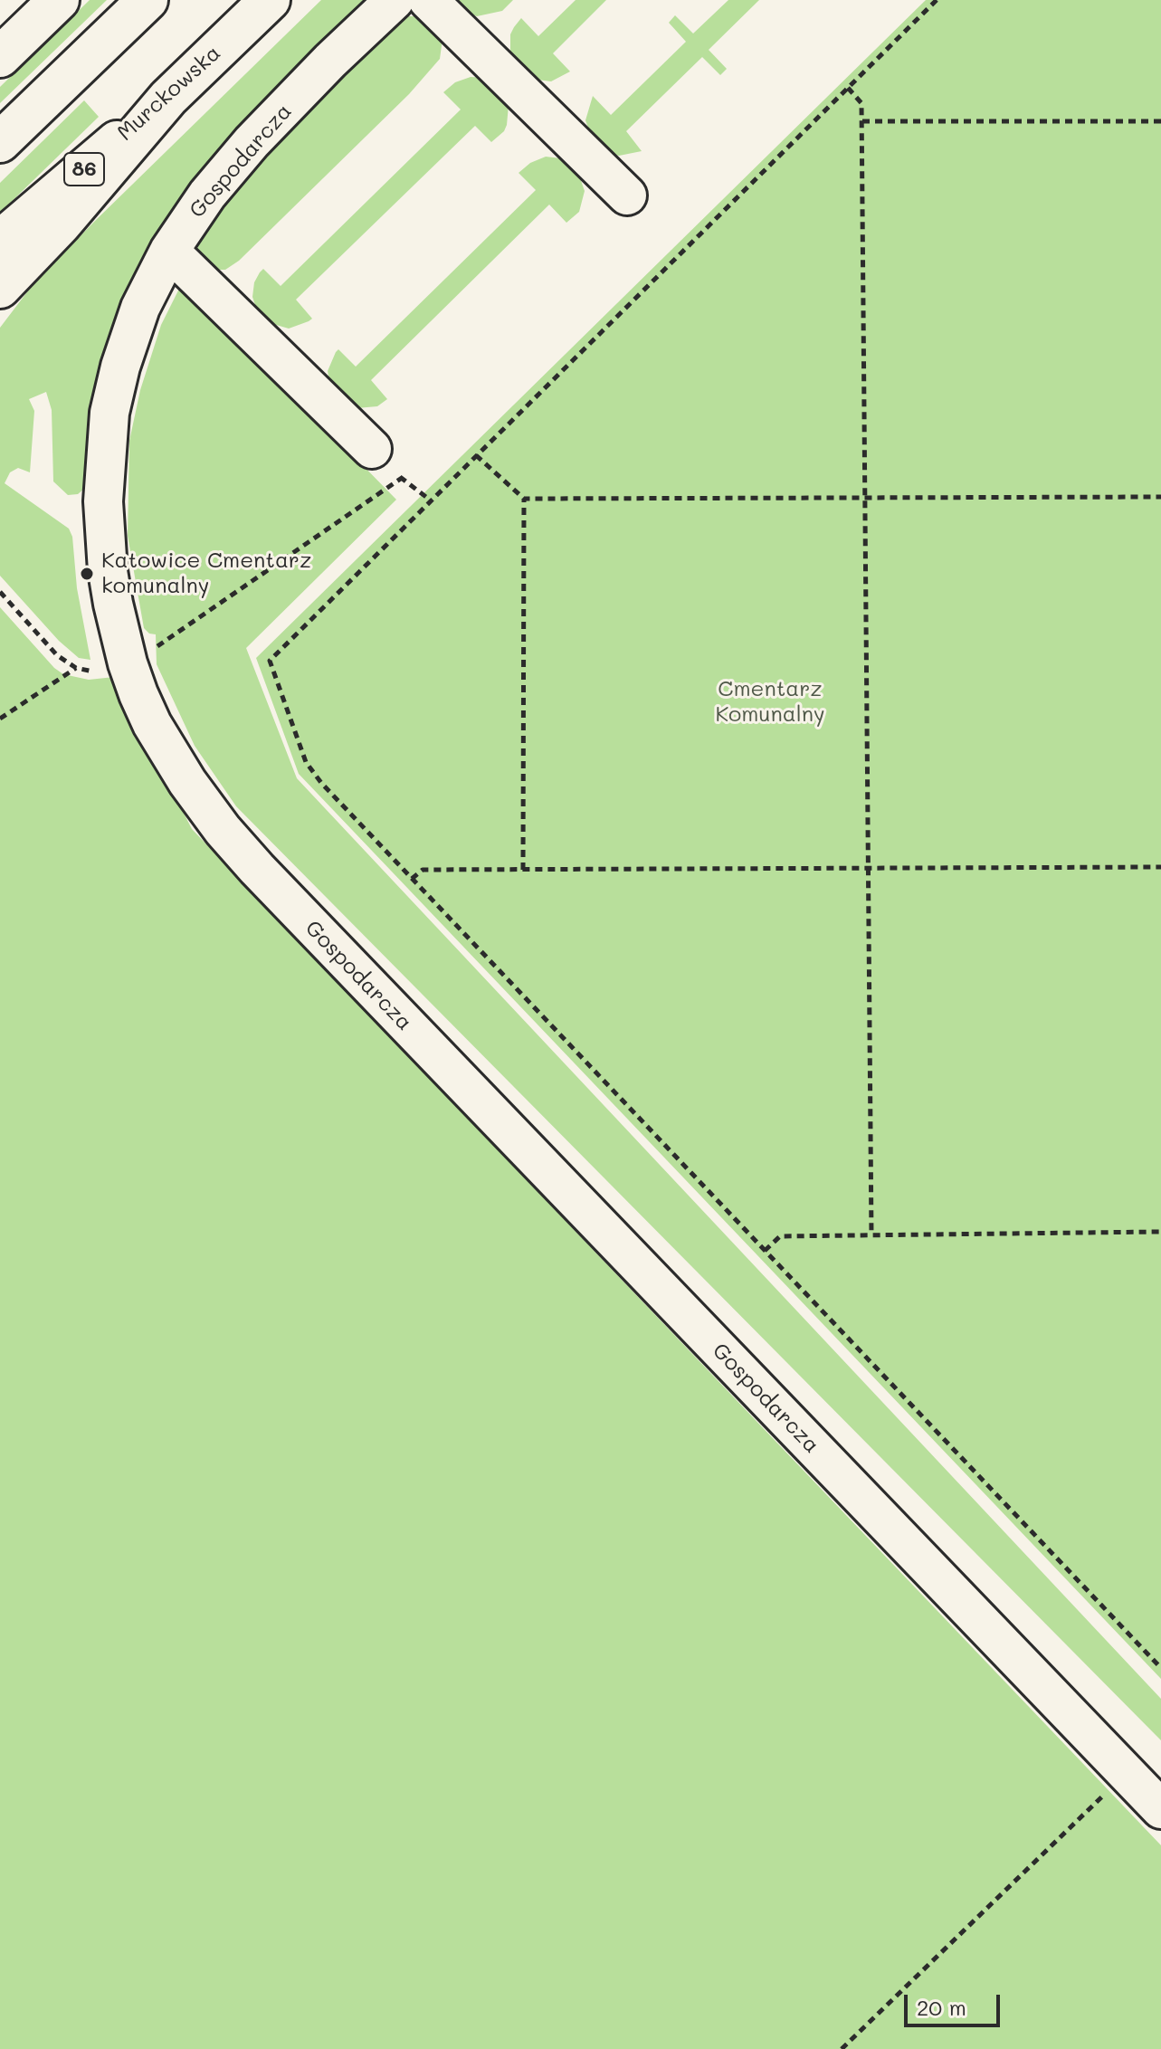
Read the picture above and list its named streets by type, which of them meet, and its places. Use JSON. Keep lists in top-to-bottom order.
{
  "streets": {
    "main road": ["Murckowska", "86"],
    "street": ["Gospodarcza"]
  },
  "parks": ["Cmentarz Komunalny"],
  "places": ["Katowice Cmentarz komunalny"],
  "scale_bar": "20 m"
}
